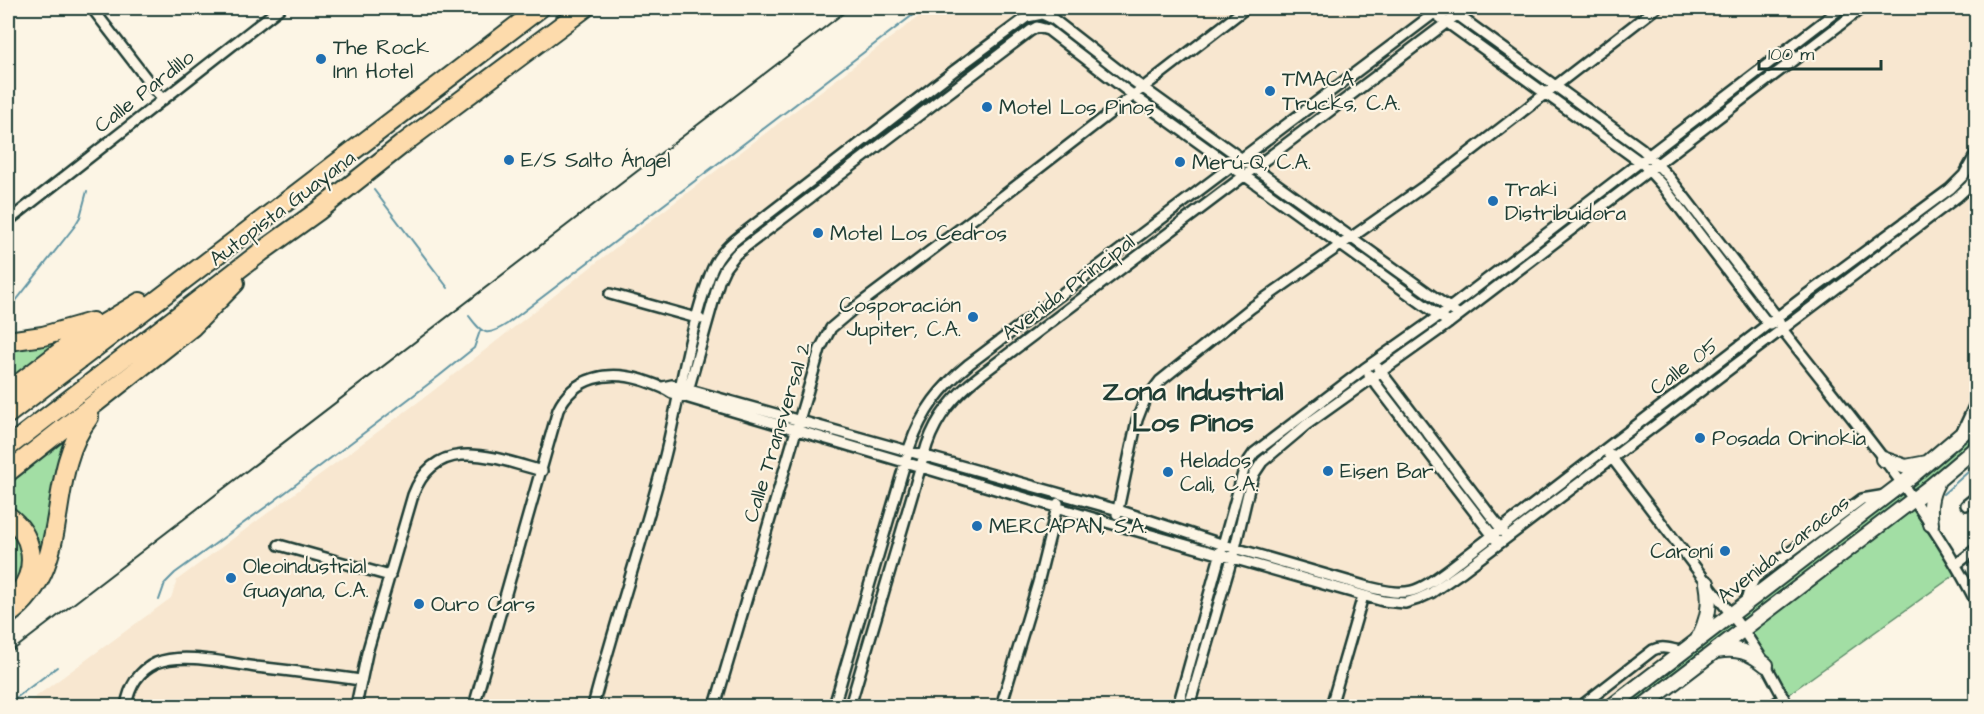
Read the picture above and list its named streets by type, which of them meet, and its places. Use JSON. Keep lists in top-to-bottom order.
{
  "streets": {
    "highway": ["Autopista Guayana"],
    "street": [
      "Calle Pardillo",
      "Avenida Principal",
      "Calle 05",
      "Calle Transversal 2",
      "Avenida Caracas"
    ]
  },
  "districts": ["Zona Industrial Los Pinos"],
  "places": [
    "The Rock Inn Hotel",
    "TMACA Trucks, C.A.",
    "Motel Los Pinos",
    "E/S Salto Ángel",
    "Merú-Q, C.A.",
    "Traki Distribuidora",
    "Motel Los Cedros",
    "Cosporación Jupiter, C.A.",
    "Posada Orinokia",
    "Eisen Bar",
    "Helados Cali, C.A.",
    "MERCAPAN, S.A.",
    "Caroní",
    "Oleoindustrial Guayana, C.A.",
    "Ouro Cars"
  ],
  "scale_bar": "100 m"
}
